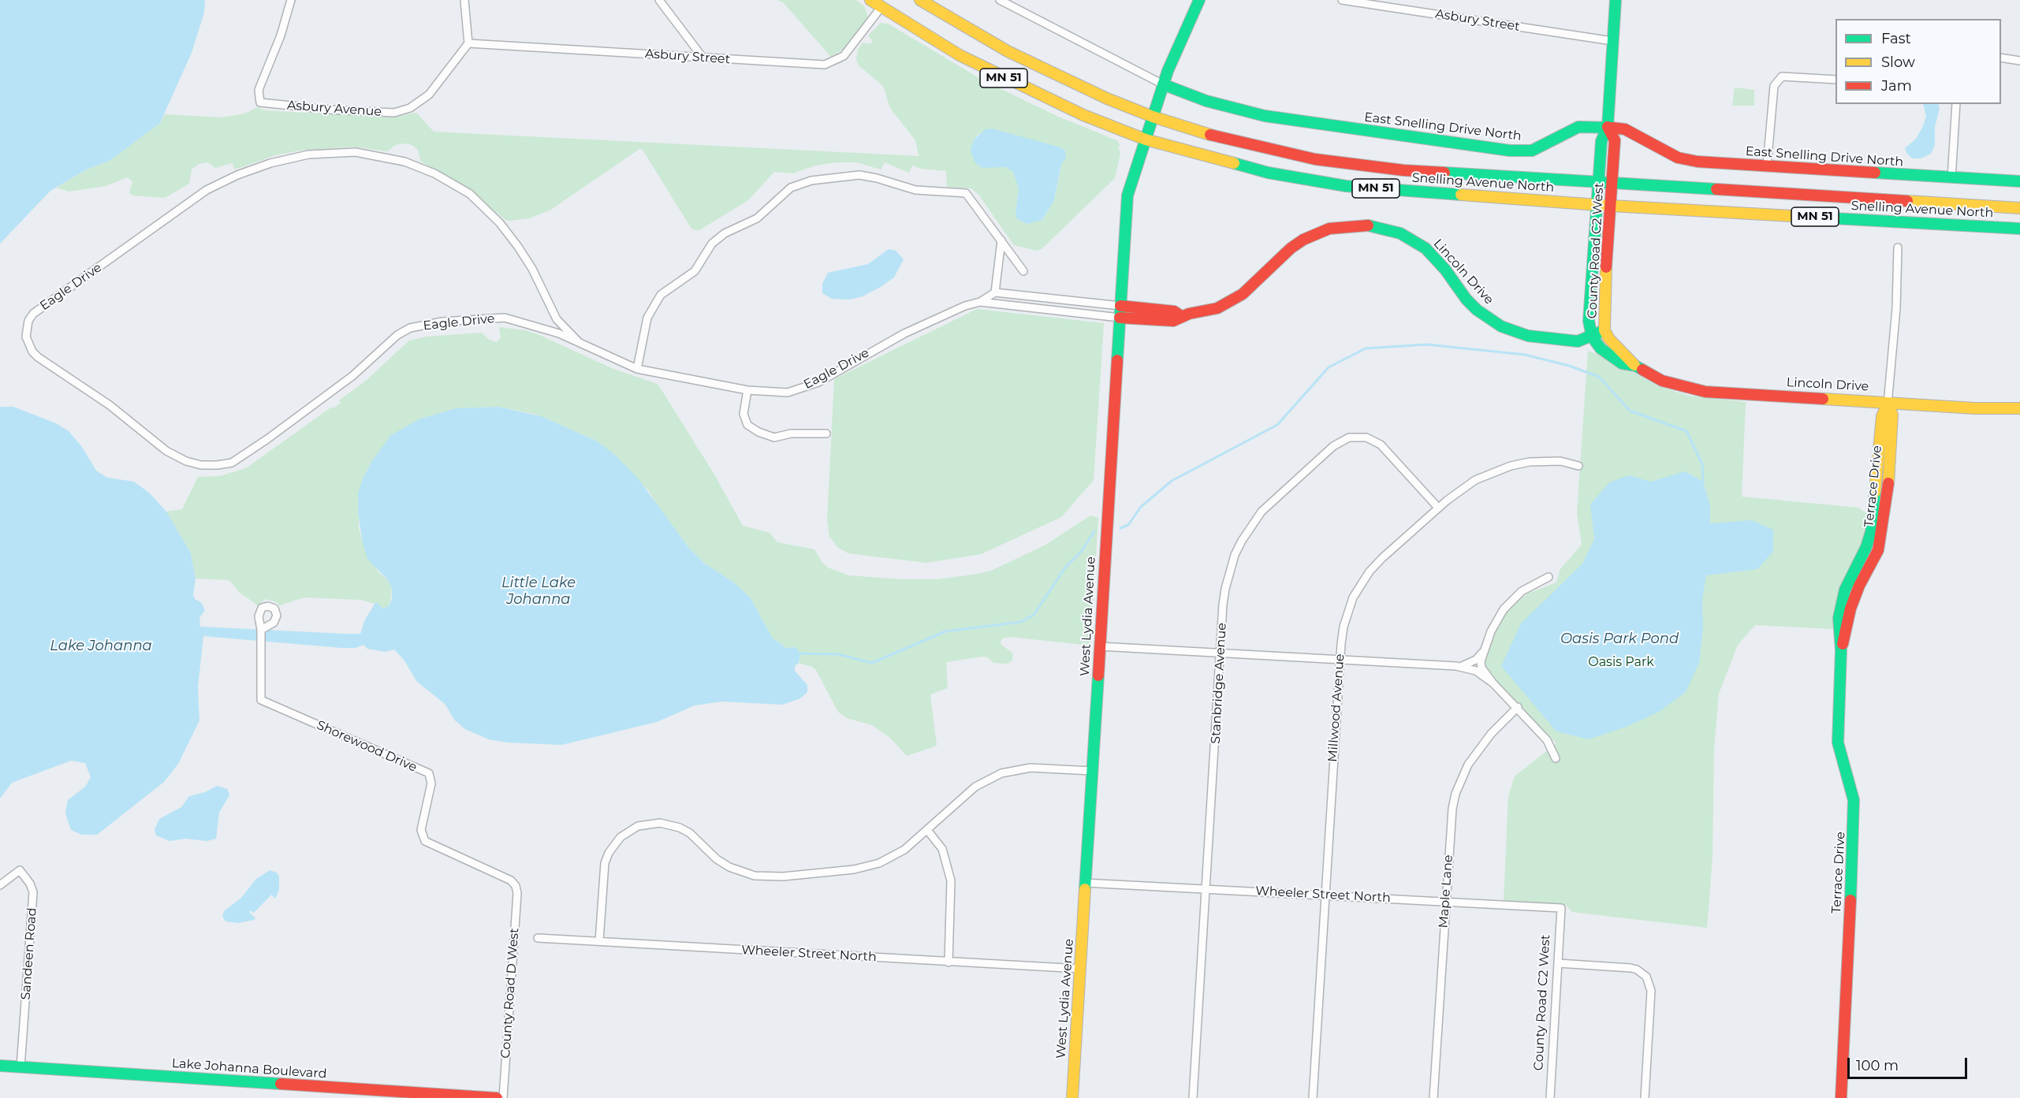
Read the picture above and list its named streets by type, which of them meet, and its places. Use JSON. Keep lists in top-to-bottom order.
{
  "streets": {
    "main road": [
      "MN 51",
      "East Snelling Drive North",
      "Snelling Avenue North",
      "County Road C2 West",
      "Lincoln Drive",
      "Terrace Drive",
      "West Lydia Avenue",
      "Lake Johanna Boulevard"
    ],
    "street": [
      "Asbury Street",
      "Asbury Avenue",
      "Eagle Drive",
      "Stanbridge Avenue",
      "Millwood Avenue",
      "Shorewood Drive",
      "Maple Lane",
      "Wheeler Street North",
      "Sandeen Road",
      "County Road D West"
    ]
  },
  "crossings": [
    ["Asbury Street", "Asbury Avenue"],
    ["Asbury Street", "Snelling Avenue North"],
    ["Asbury Street", "County Road C2 West"],
    ["East Snelling Drive North", "County Road C2 West"],
    ["East Snelling Drive North", "West Lydia Avenue"],
    ["Snelling Avenue North", "County Road C2 West"],
    ["Snelling Avenue North", "West Lydia Avenue"],
    ["County Road C2 West", "Lincoln Drive"],
    ["County Road C2 West", "Wheeler Street North"],
    ["Lincoln Drive", "Eagle Drive"],
    ["Lincoln Drive", "Terrace Drive"],
    ["Lincoln Drive", "West Lydia Avenue"],
    ["Eagle Drive", "West Lydia Avenue"],
    ["West Lydia Avenue", "Wheeler Street North"],
    ["Stanbridge Avenue", "Millwood Avenue"],
    ["Stanbridge Avenue", "Wheeler Street North"],
    ["Millwood Avenue", "Wheeler Street North"],
    ["Shorewood Drive", "County Road D West"],
    ["Maple Lane", "Wheeler Street North"],
    ["Sandeen Road", "Lake Johanna Boulevard"]
  ],
  "water": ["Little Lake Johanna", "Oasis Park Pond", "Lake Johanna"],
  "parks": ["Oasis Park"],
  "legend": ["Fast", "Slow", "Jam"],
  "scale_bar": "100 m"
}
